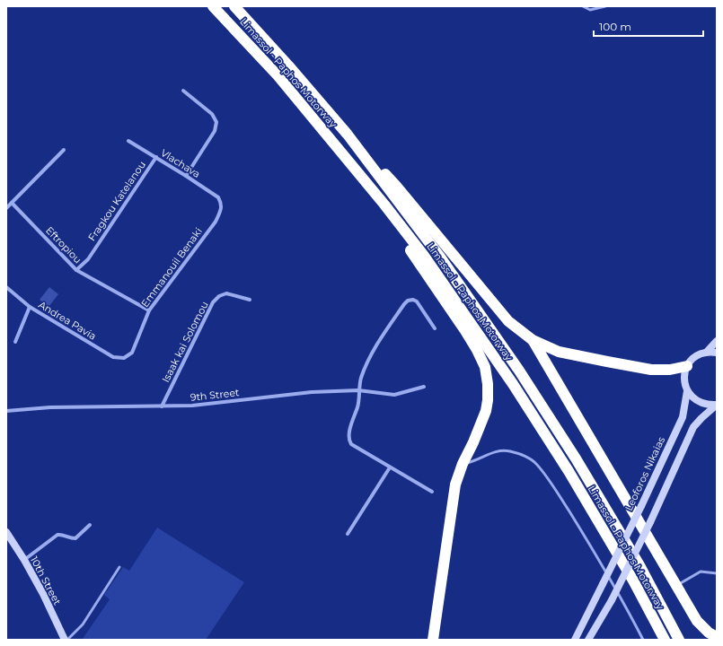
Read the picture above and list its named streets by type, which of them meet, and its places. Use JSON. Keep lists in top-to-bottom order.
{
  "streets": {
    "highway": ["Limassol - Paphos Motorway"],
    "main road": ["Leoforos Nikaias", "10th Street"],
    "street": [
      "Vlachava",
      "Fragkou Katelanou",
      "Eftropiou",
      "Emmanouil Benaki",
      "Andrea Pavia",
      "Isaak kai Solomou",
      "9th Street"
    ]
  },
  "crossings": [
    ["Vlachava", "Fragkou Katelanou"],
    ["Vlachava", "Emmanouil Benaki"],
    ["Fragkou Katelanou", "Eftropiou"],
    ["Eftropiou", "Emmanouil Benaki"],
    ["Emmanouil Benaki", "Andrea Pavia"],
    ["Isaak kai Solomou", "9th Street"]
  ],
  "scale_bar": "100 m"
}
